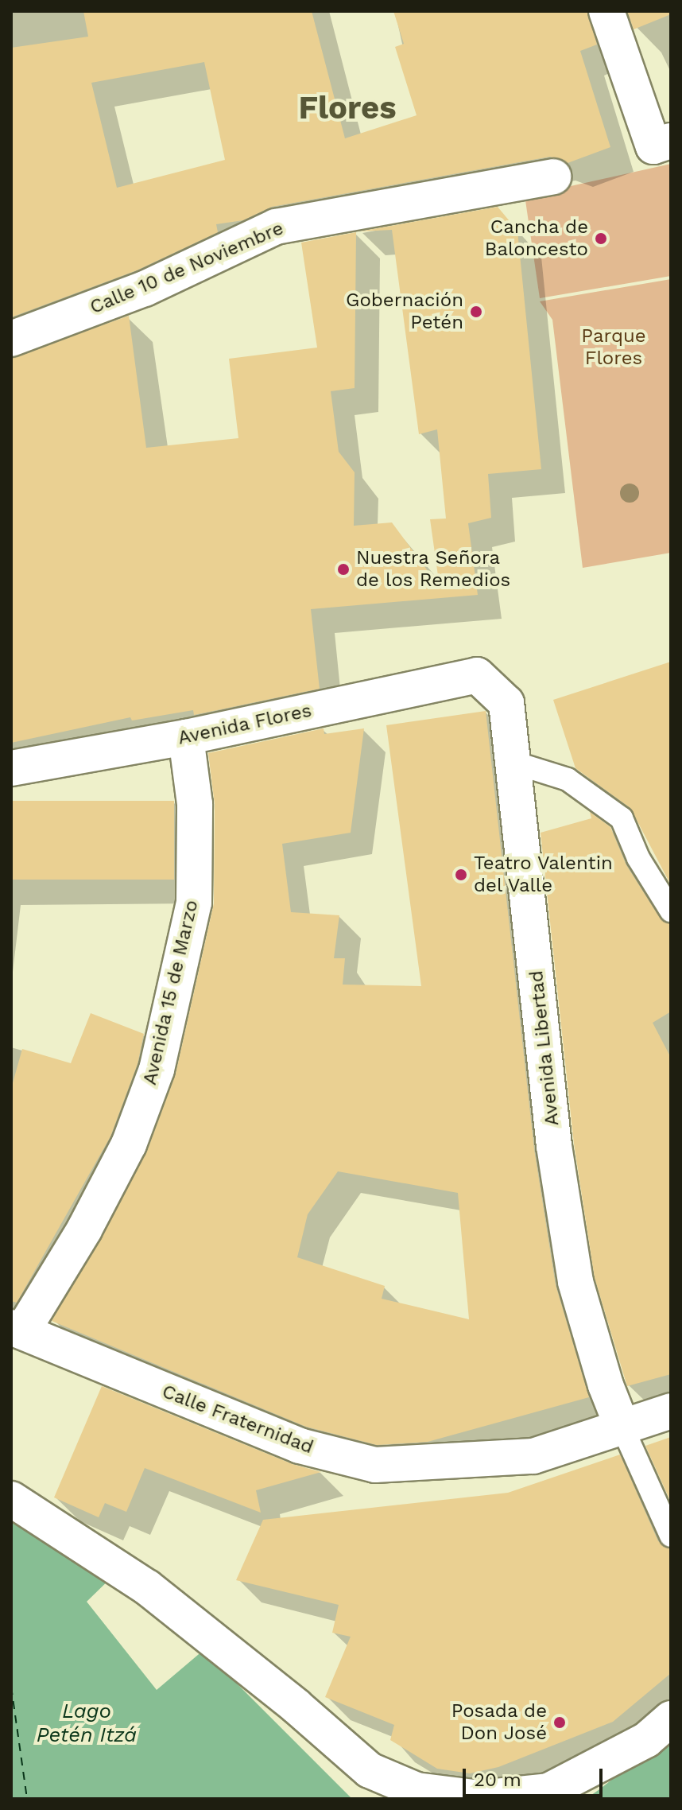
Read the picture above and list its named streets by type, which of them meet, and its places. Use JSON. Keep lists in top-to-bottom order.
{
  "streets": {
    "street": [
      "Calle 10 de Noviembre",
      "Avenida Flores",
      "Avenida 15 de Marzo",
      "Avenida Libertad",
      "Calle Fraternidad"
    ]
  },
  "crossings": [
    ["Avenida Flores", "Avenida 15 de Marzo"],
    ["Avenida Flores", "Avenida Libertad"],
    ["Avenida 15 de Marzo", "Calle Fraternidad"],
    ["Avenida Libertad", "Calle Fraternidad"]
  ],
  "districts": ["Flores"],
  "water": ["Lago Petén Itzá"],
  "parks": ["Parque Flores"],
  "places": [
    "Cancha de Baloncesto",
    "Gobernación Petén",
    "Nuestra Señora de los Remedios",
    "Teatro Valentin del Valle",
    "Posada de Don José"
  ],
  "scale_bar": "20 m"
}
